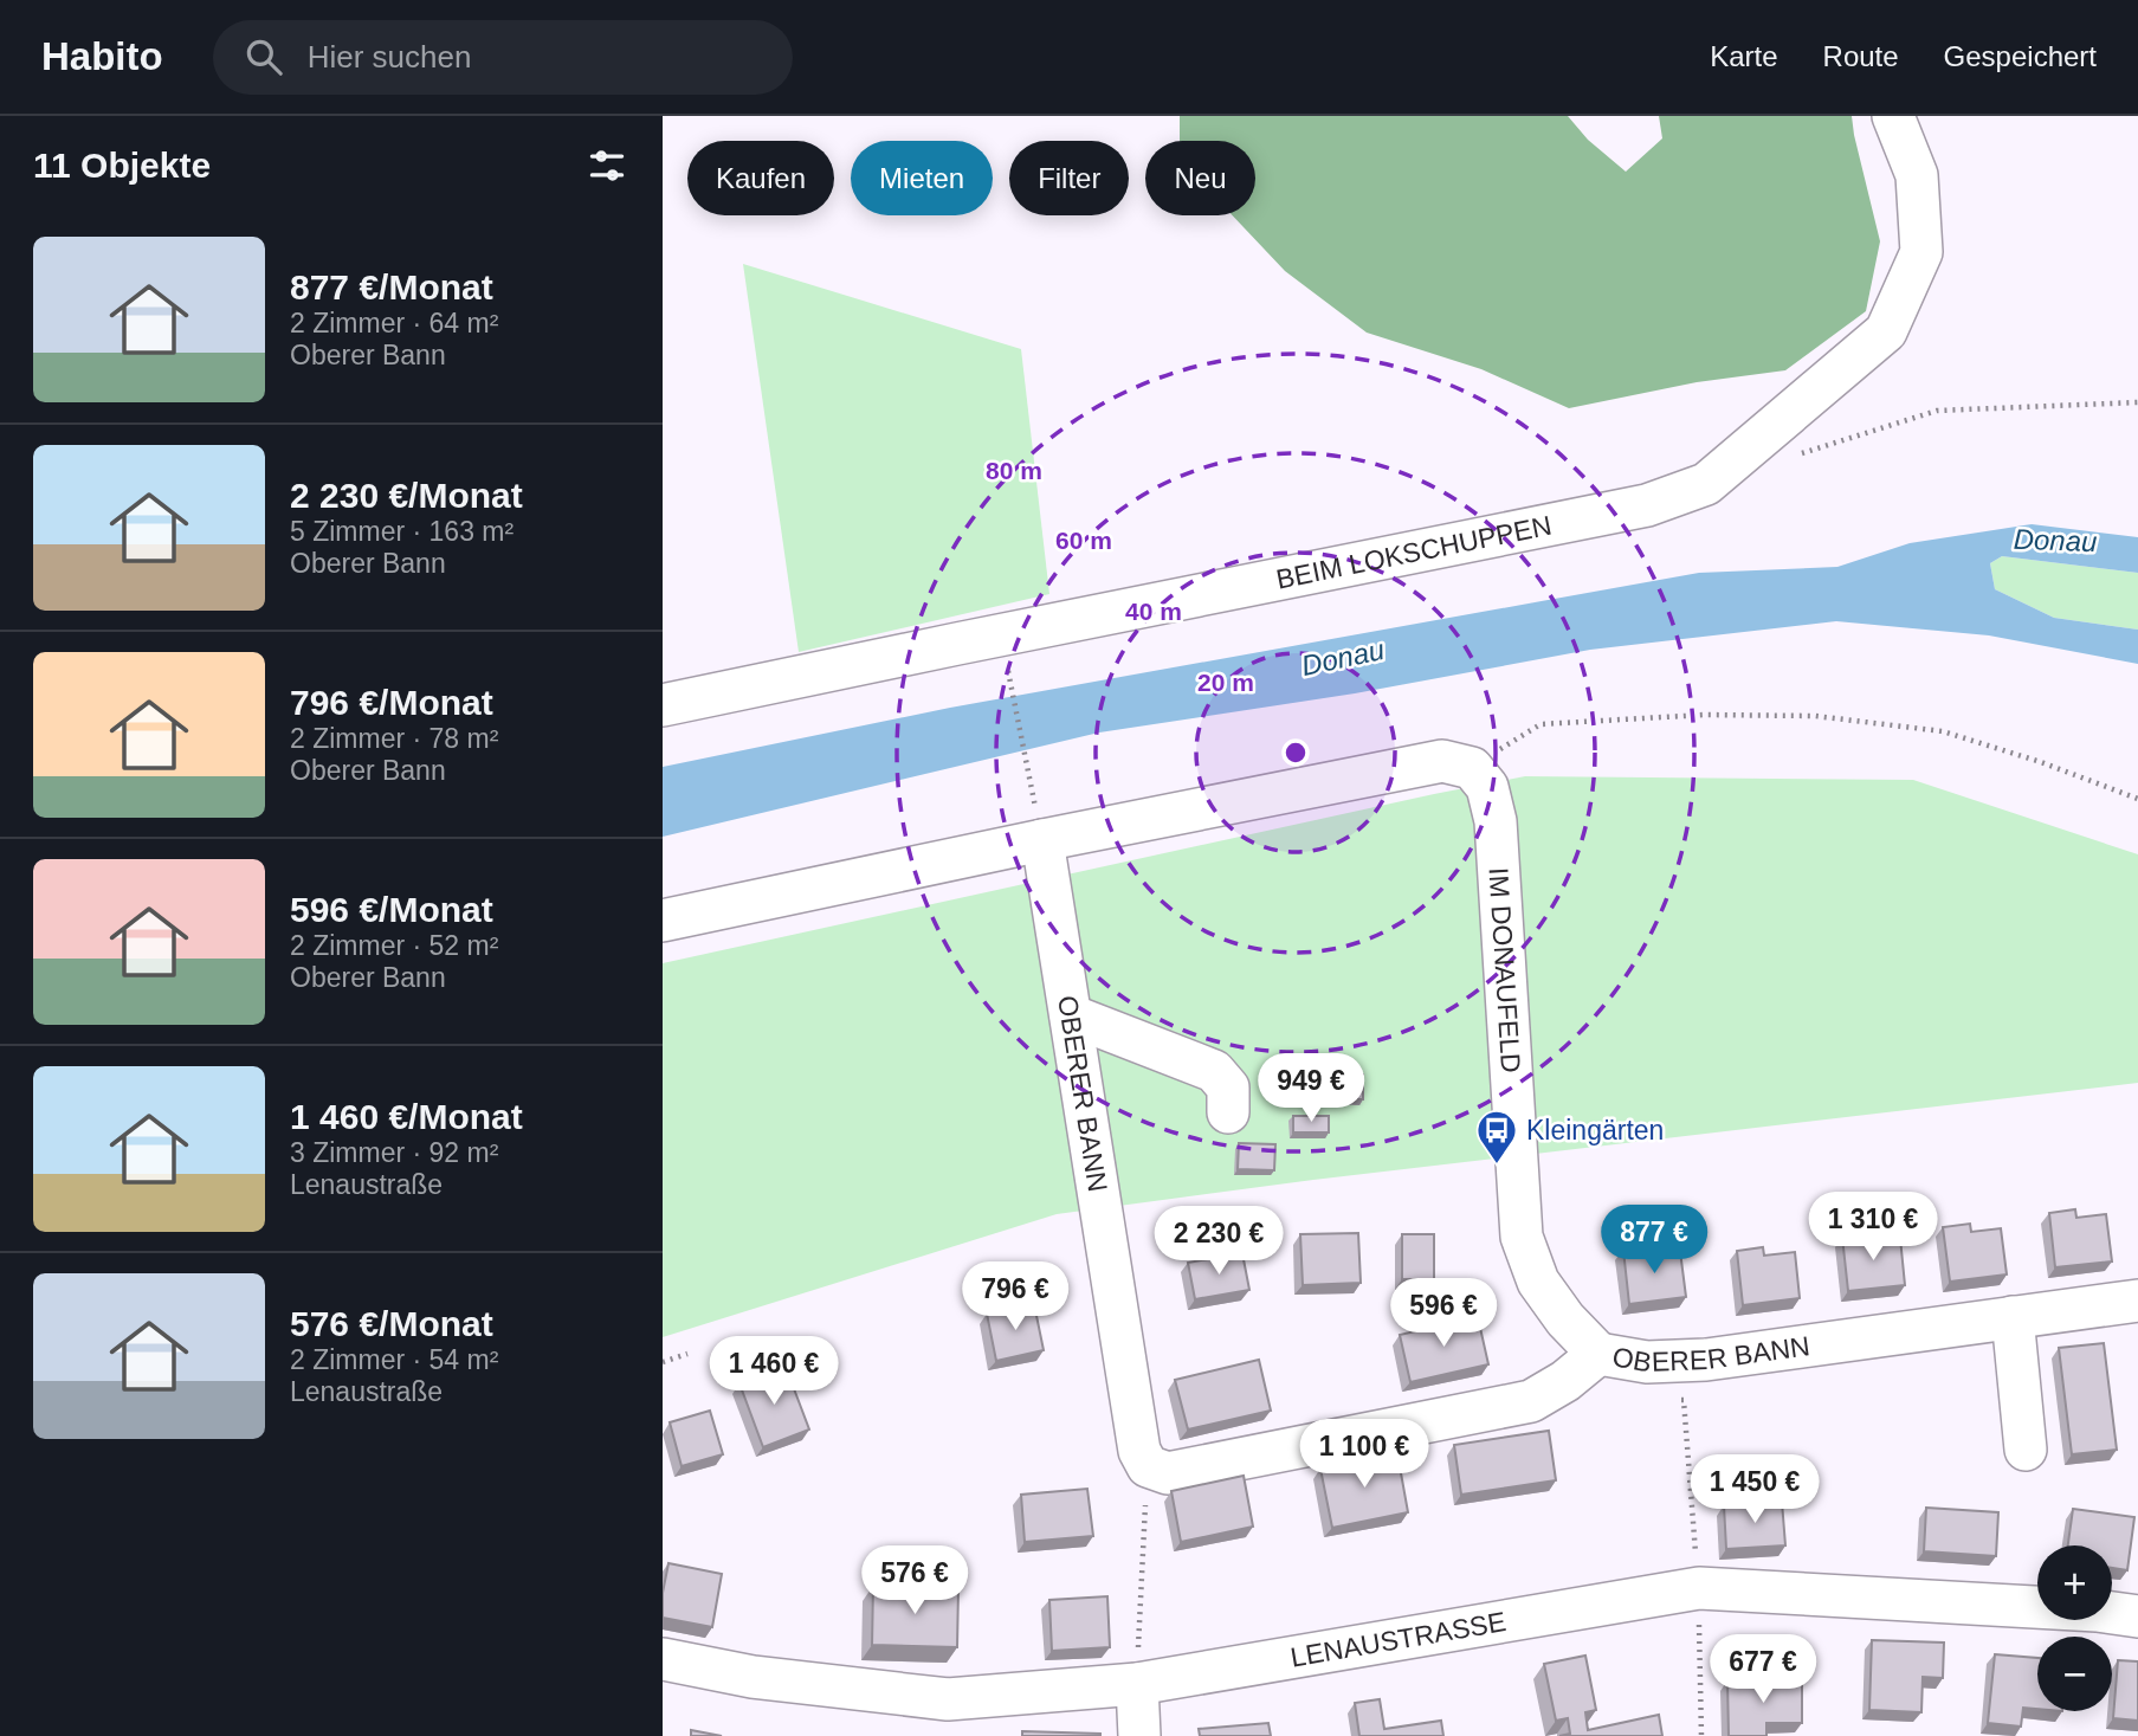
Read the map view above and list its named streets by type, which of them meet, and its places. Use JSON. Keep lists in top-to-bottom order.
{
  "streets": {
    "street": [
      "BEIM LOKSCHUPPEN",
      "IM DONAUFELD",
      "OBERER BANN",
      "LENAUSTRASSE"
    ]
  },
  "crossings": [
    ["IM DONAUFELD", "OBERER BANN"]
  ],
  "water": ["Donau"],
  "places": {
    "bus stop": ["Kleingärten"]
  },
  "page": {
    "header": "Habito",
    "search": "Hier suchen",
    "nav": ["Karte", "Route", "Gespeichert"],
    "heading": "11 Objekte",
    "chip": [
      "Kaufen",
      "Mieten",
      "Filter",
      "Neu"
    ],
    "list": [
      {
        "name": "877 €/Monat",
        "note": "2 Zimmer · 64 m² · Oberer Bann"
      },
      {
        "name": "2 230 €/Monat",
        "note": "5 Zimmer · 163 m² · Oberer Bann"
      },
      {
        "name": "796 €/Monat",
        "note": "2 Zimmer · 78 m² · Oberer Bann"
      },
      {
        "name": "596 €/Monat",
        "note": "2 Zimmer · 52 m² · Oberer Bann"
      },
      {
        "name": "1 460 €/Monat",
        "note": "3 Zimmer · 92 m² · Lenaustraße"
      },
      {
        "name": "576 €/Monat",
        "note": "2 Zimmer · 54 m² · Lenaustraße"
      }
    ],
    "price": [
      "949 €",
      "1 310 €",
      "877 €",
      "2 230 €",
      "796 €",
      "596 €",
      "1 460 €",
      "1 100 €",
      "1 450 €",
      "576 €",
      "677 €"
    ],
    "map_buttons": ["+", "−"]
  },
  "rings": [
    "80 m",
    "60 m",
    "40 m",
    "20 m"
  ]
}
